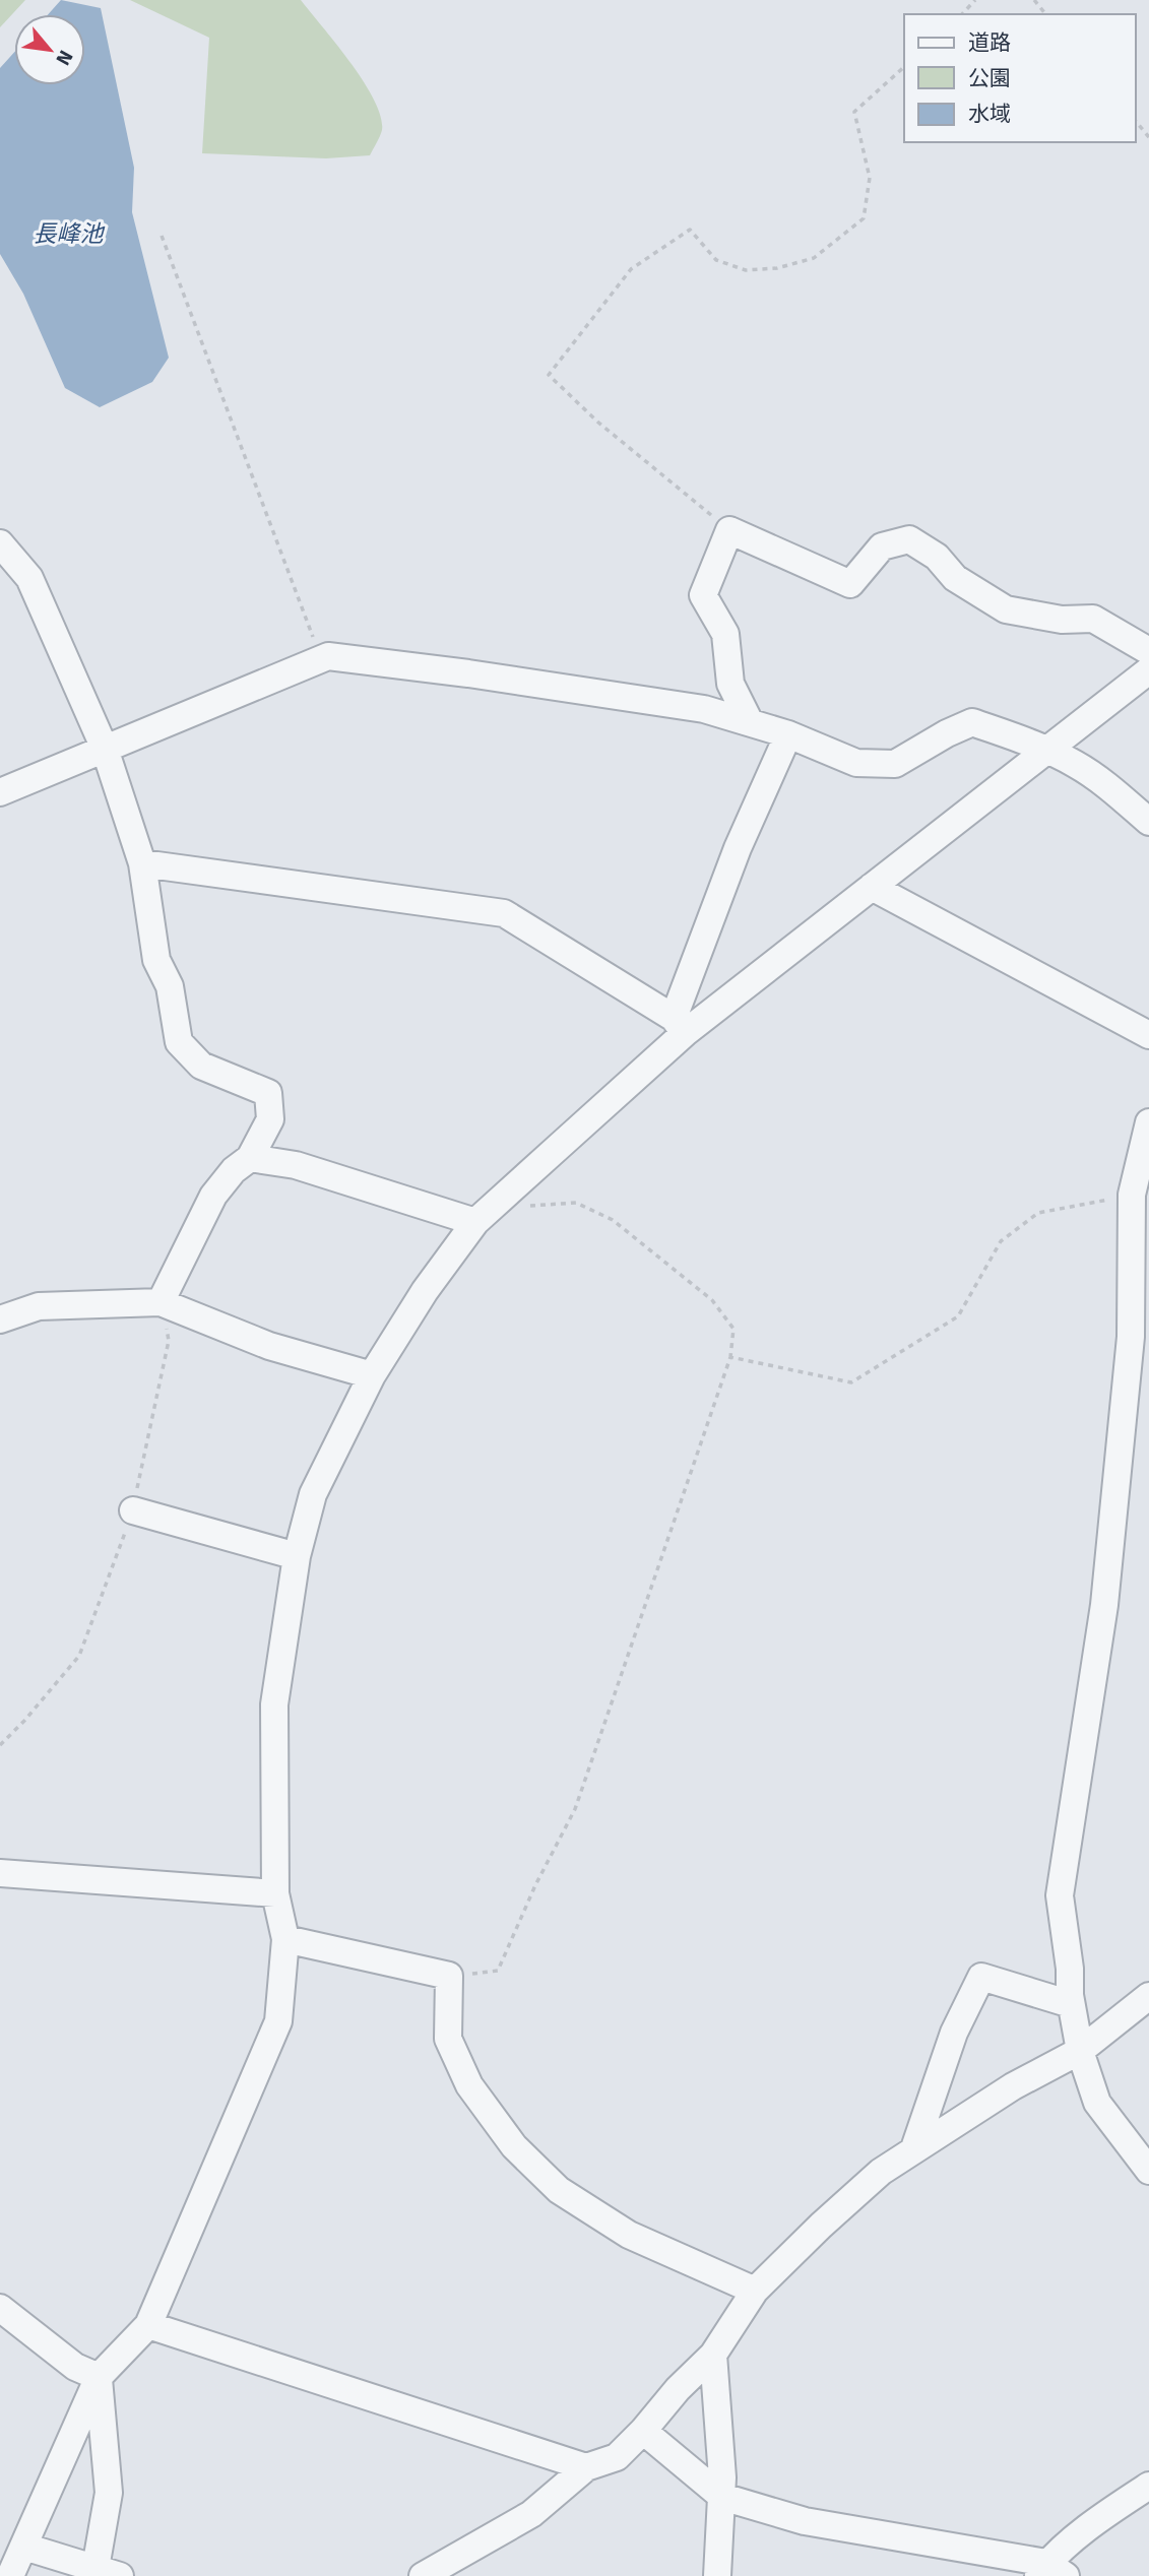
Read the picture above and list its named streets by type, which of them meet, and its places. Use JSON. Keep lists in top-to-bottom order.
{
  "water": ["長峰池"],
  "legend": ["道路", "公園", "水域"],
  "north": "bottom right"
}
